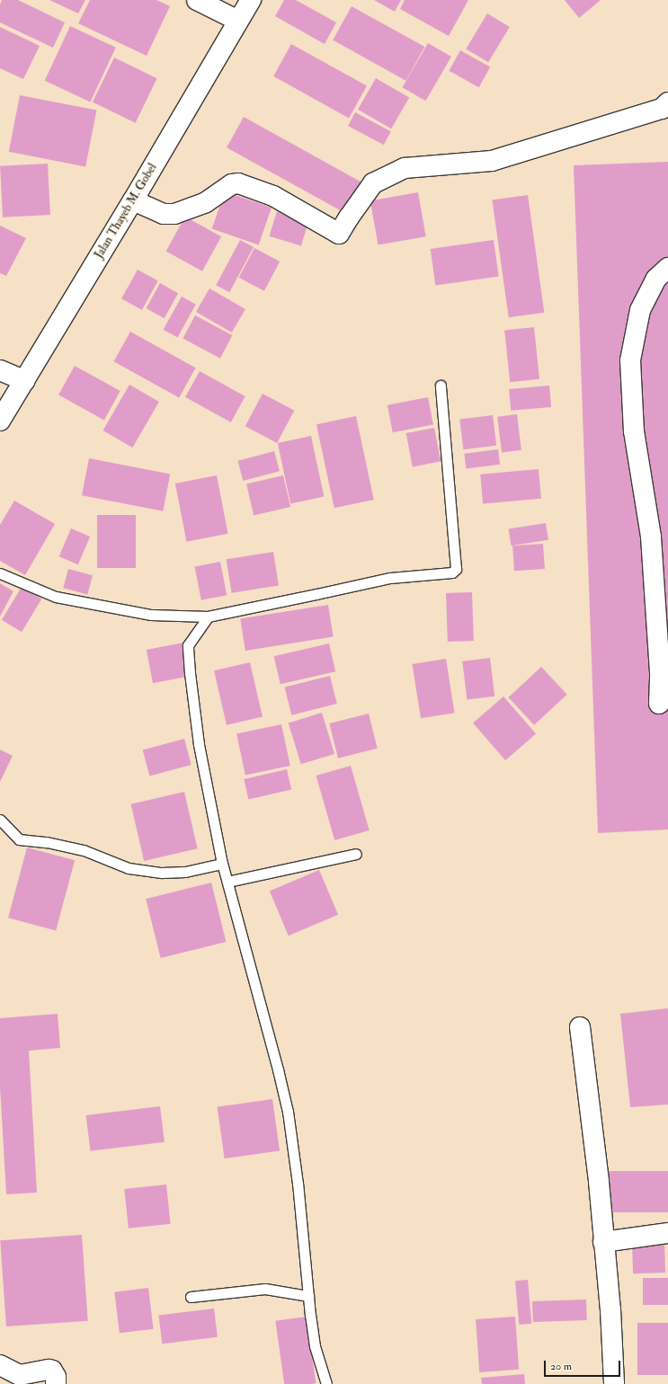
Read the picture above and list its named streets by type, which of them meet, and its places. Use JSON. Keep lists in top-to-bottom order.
{
  "streets": {
    "street": ["Jalan Thayeb M. Gobel"]
  },
  "scale_bar": "20 m"
}
